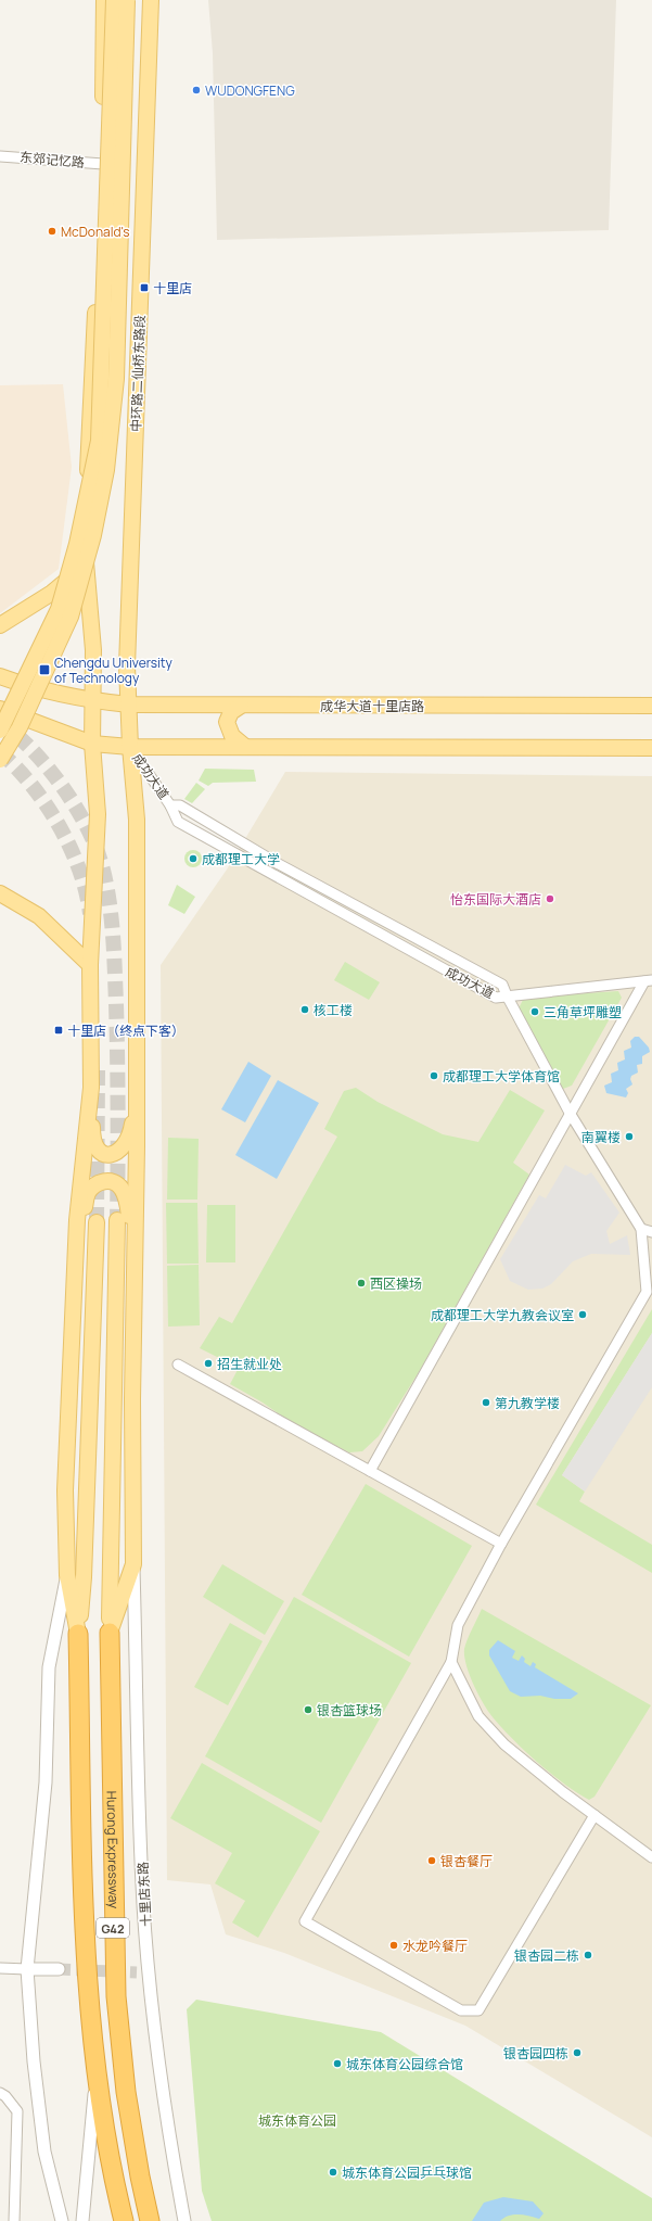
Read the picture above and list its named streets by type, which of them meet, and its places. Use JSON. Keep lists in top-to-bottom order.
{
  "streets": {
    "highway": ["Hurong Expressway", "G42"],
    "main road": ["中环路二仙桥东路段", "成华大道十里店路"],
    "street": ["东郊记忆路", "成功大道", "十里店东路"]
  },
  "crossings": [
    ["中环路二仙桥东路段", "成华大道十里店路"],
    ["中环路二仙桥东路段", "成功大道"]
  ],
  "parks": ["城东体育公园"],
  "places": {
    "other": [
      "WUDONGFENG",
      "McDonald's",
      "成都理工大学",
      "怡东国际大酒店",
      "核工楼",
      "三角草坪雕塑",
      "成都理工大学体育馆",
      "南翼楼",
      "西区操场",
      "成都理工大学九教会议室",
      "招生就业处",
      "第九教学楼",
      "银杏篮球场",
      "银杏餐厅",
      "水龙吟餐厅",
      "银杏园二栋",
      "银杏园四栋",
      "城东体育公园综合馆",
      "城东体育公园乒乓球馆"
    ],
    "transit": ["十里店", "Chengdu University of Technology", "十里店（终点下客）"]
  }
}
